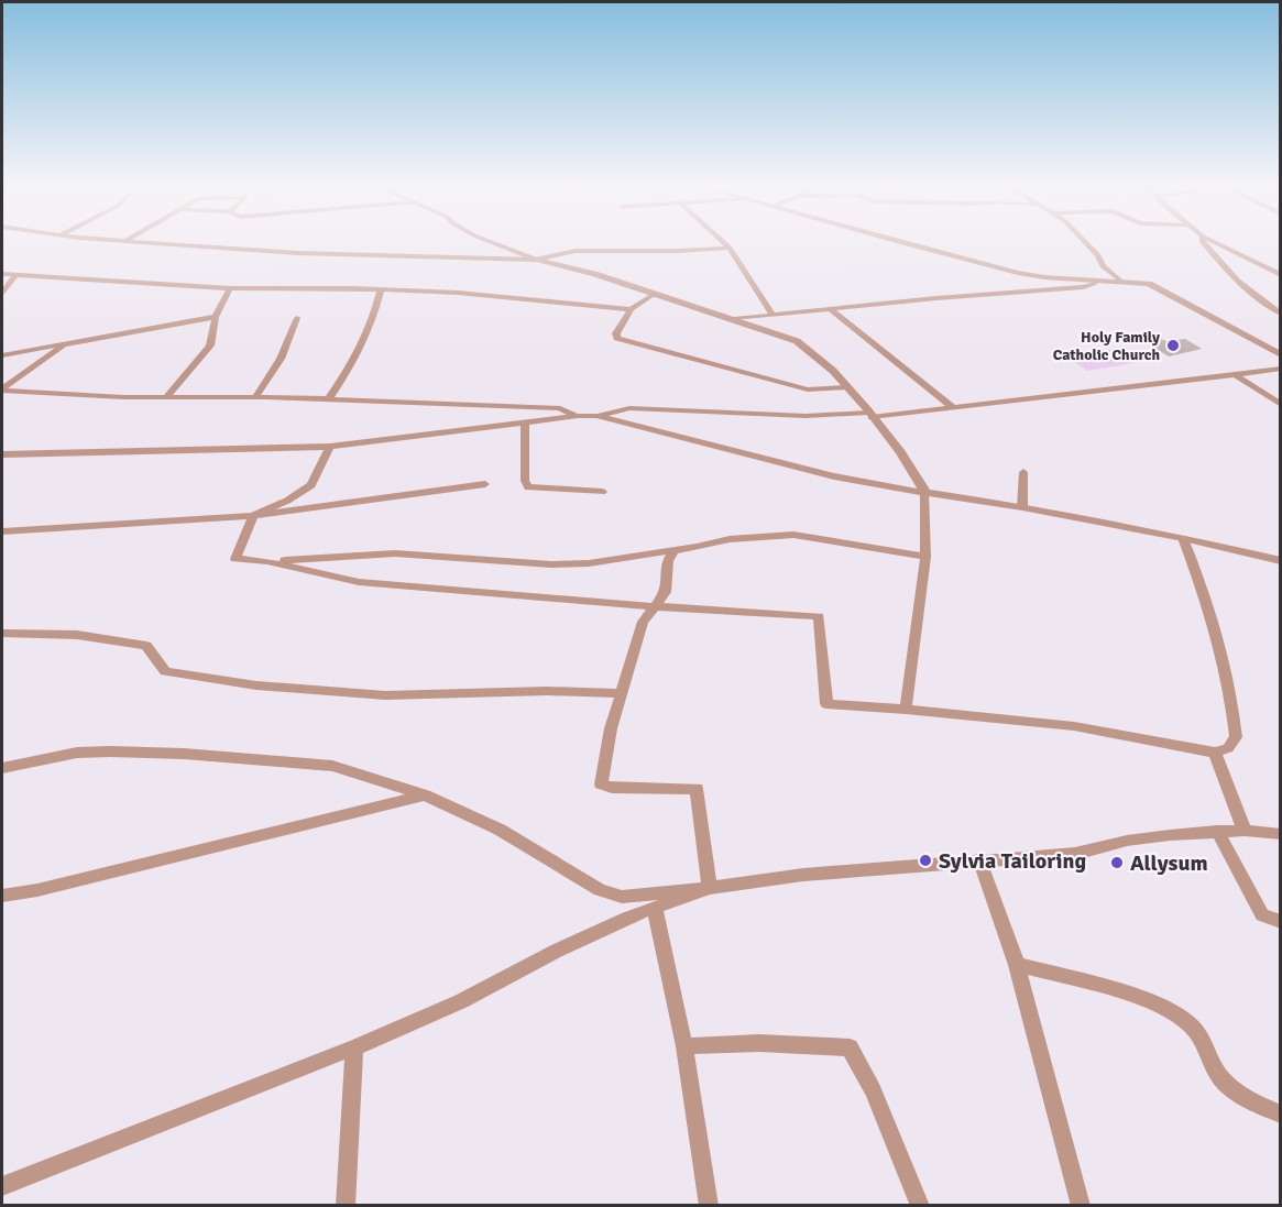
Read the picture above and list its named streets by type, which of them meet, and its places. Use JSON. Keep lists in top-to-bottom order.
{
  "places": ["Holy Family Catholic Church", "Sylvia Tailoring", "Allysum"]
}
